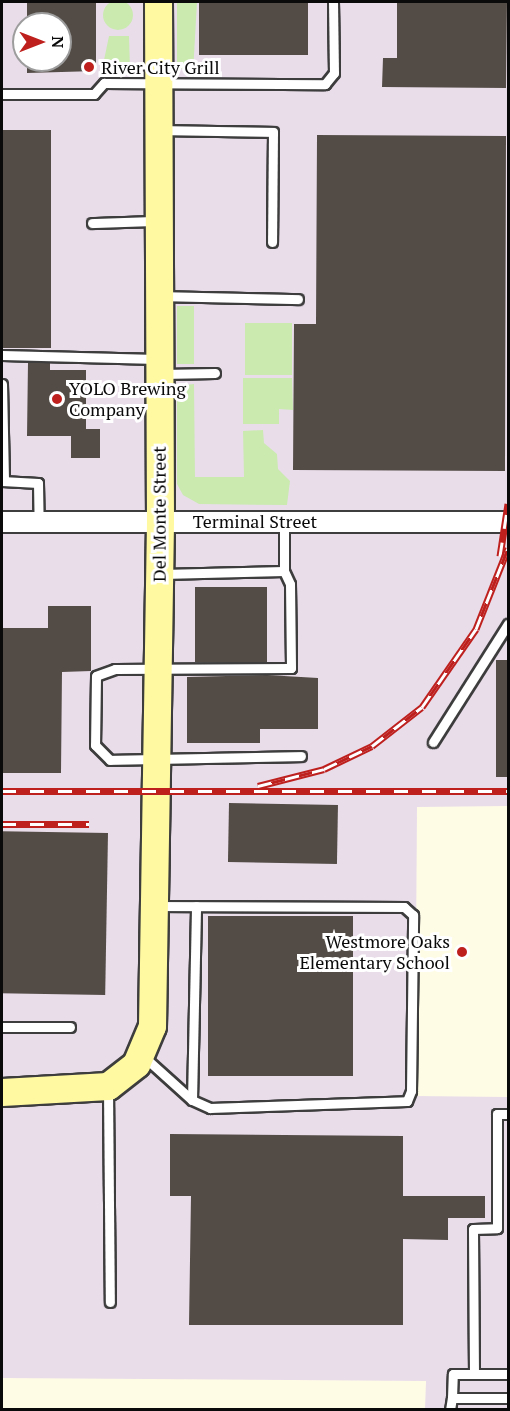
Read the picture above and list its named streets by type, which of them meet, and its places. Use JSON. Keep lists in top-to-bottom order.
{
  "streets": {
    "street": ["Del Monte Street", "Terminal Street"]
  },
  "crossings": [
    ["Del Monte Street", "Terminal Street"]
  ],
  "places": ["River City Grill", "YOLO Brewing Company", "Westmore Oaks Elementary School"],
  "north": "right"
}
